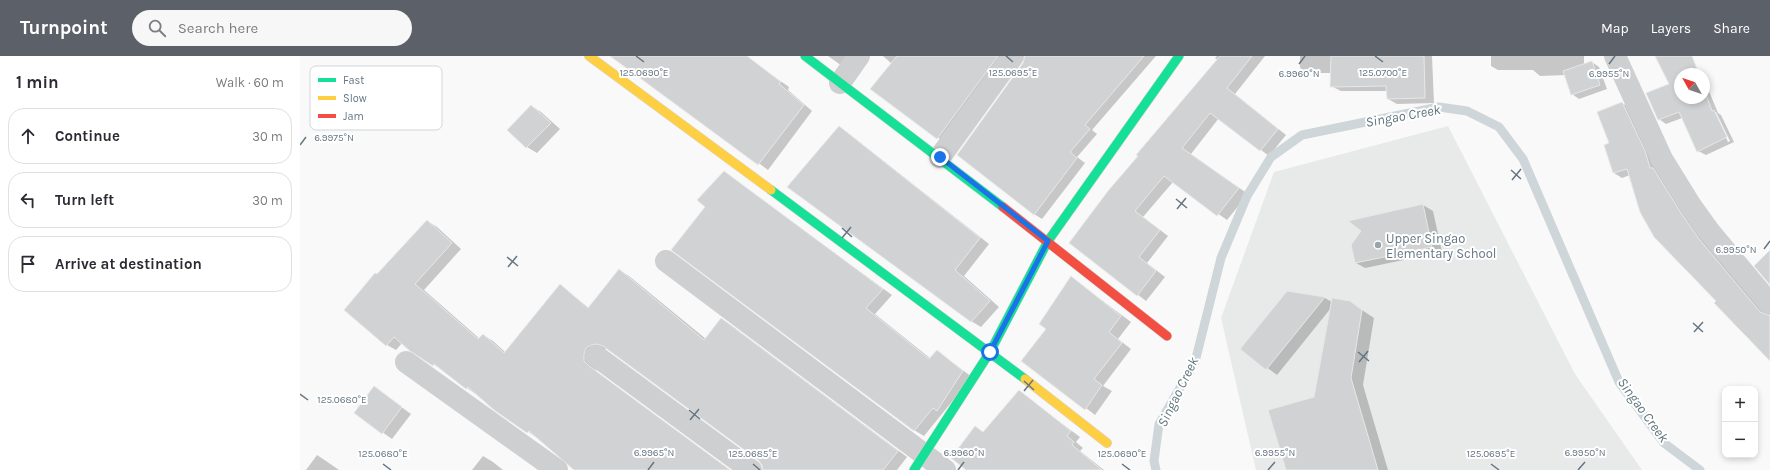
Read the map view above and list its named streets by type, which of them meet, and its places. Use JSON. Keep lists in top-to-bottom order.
{
  "water": ["Singao Creek"],
  "places": ["Upper Singao Elementary School"],
  "legend": ["Fast", "Slow", "Jam"],
  "north": "top left",
  "page": {
    "header": "Turnpoint",
    "search": "Search here",
    "nav": ["Map", "Layers", "Share"],
    "heading": ["1 min", "Walk · 60 m"],
    "list": [
      ["Continue", "30 m"],
      ["Turn left", "30 m"],
      "Arrive at destination"
    ],
    "map_buttons": ["+", "−"]
  },
  "coordinates": [
    "125.0700°E",
    "125.0690°E",
    "125.0695°E",
    "6.9960°N",
    "6.9955°N",
    "6.9975°N",
    "6.9950°N",
    "125.0680°E",
    "6.9965°N",
    "125.0685°E"
  ]
}
